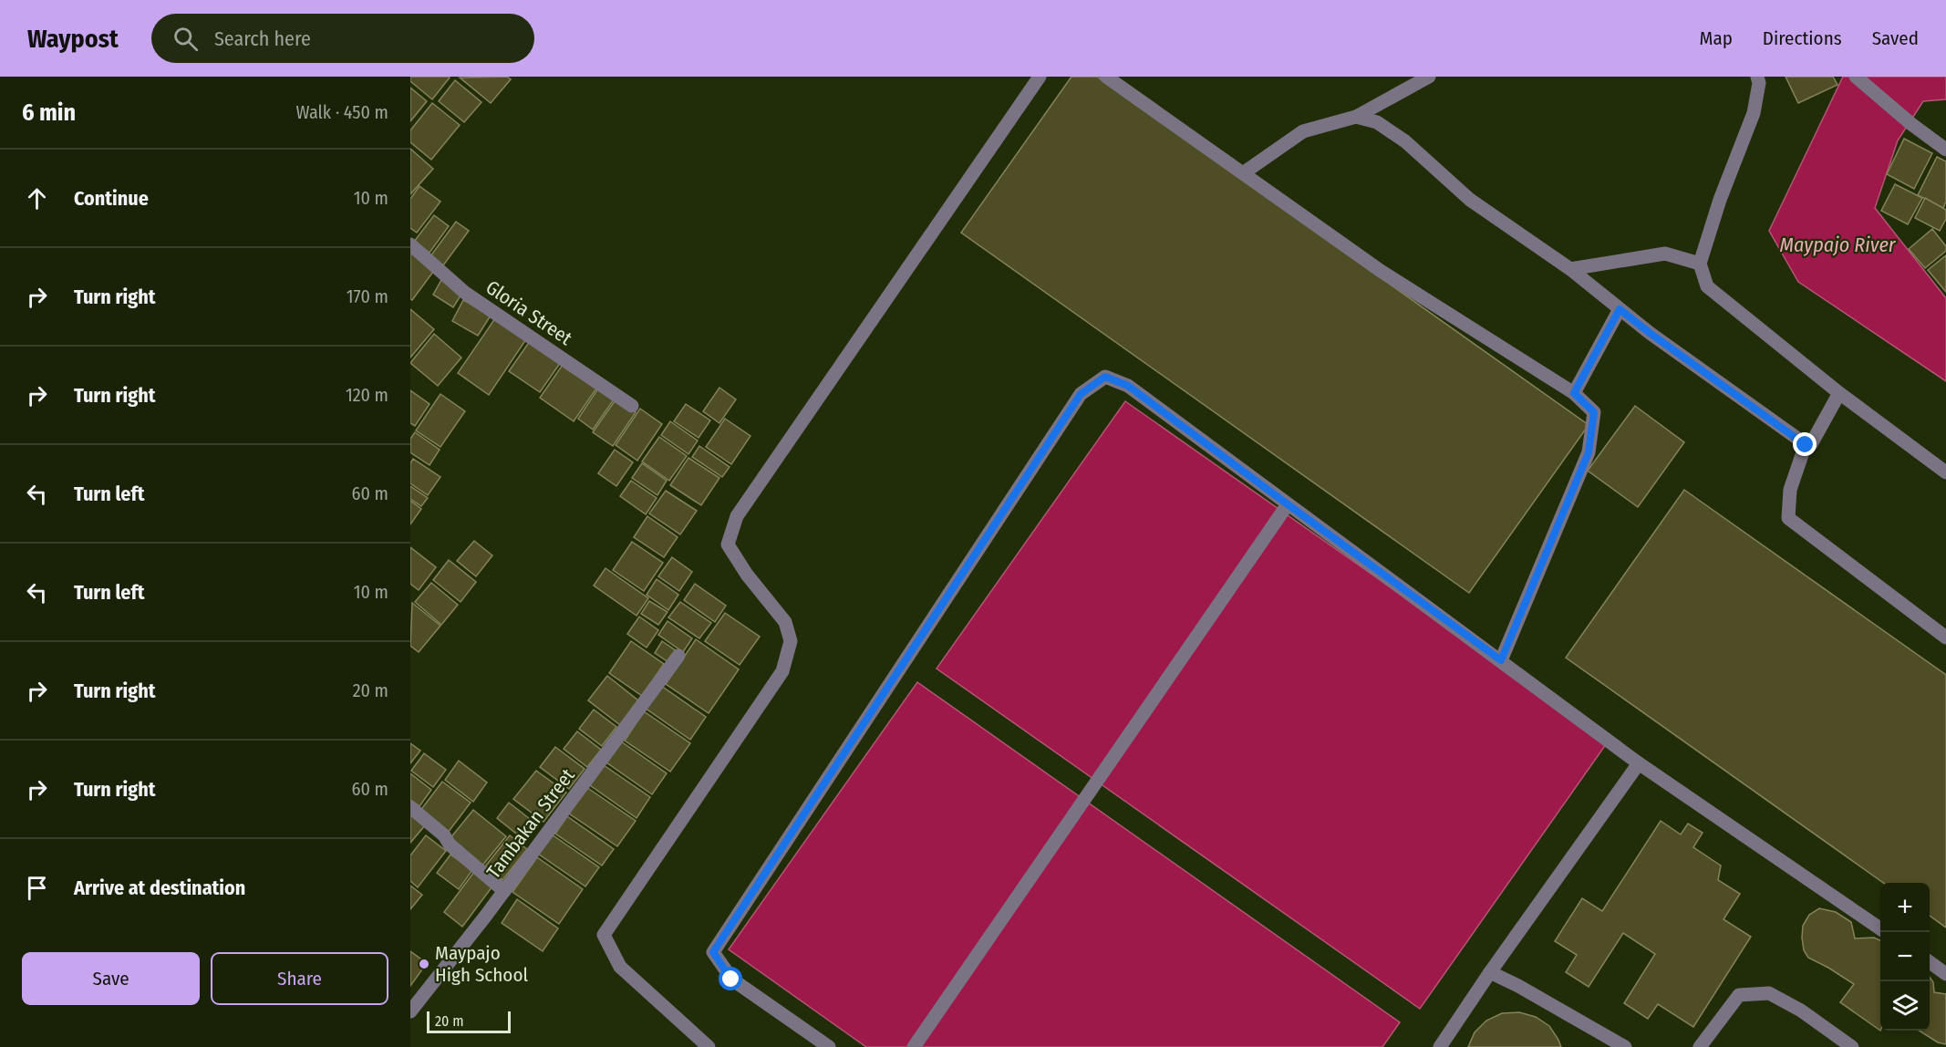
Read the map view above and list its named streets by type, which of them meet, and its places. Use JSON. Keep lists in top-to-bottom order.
{
  "streets": {
    "street": ["Gloria Street", "Tambakan Street"]
  },
  "water": ["Maypajo River"],
  "places": ["Maypajo High School"],
  "scale_bar": "20 m",
  "page": {
    "header": "Waypost",
    "search": "Search here",
    "nav": ["Map", "Directions", "Saved"],
    "heading": ["6 min", "Walk · 450 m"],
    "list": [
      ["Continue", "10 m"],
      ["Turn right", "170 m"],
      ["Turn right", "120 m"],
      ["Turn left", "60 m"],
      ["Turn left", "10 m"],
      ["Turn right", "20 m"],
      ["Turn right", "60 m"],
      "Arrive at destination"
    ],
    "map_buttons": ["+", "−"],
    "buttons": ["Save", "Share"],
    "scale": "20 m"
  }
}
